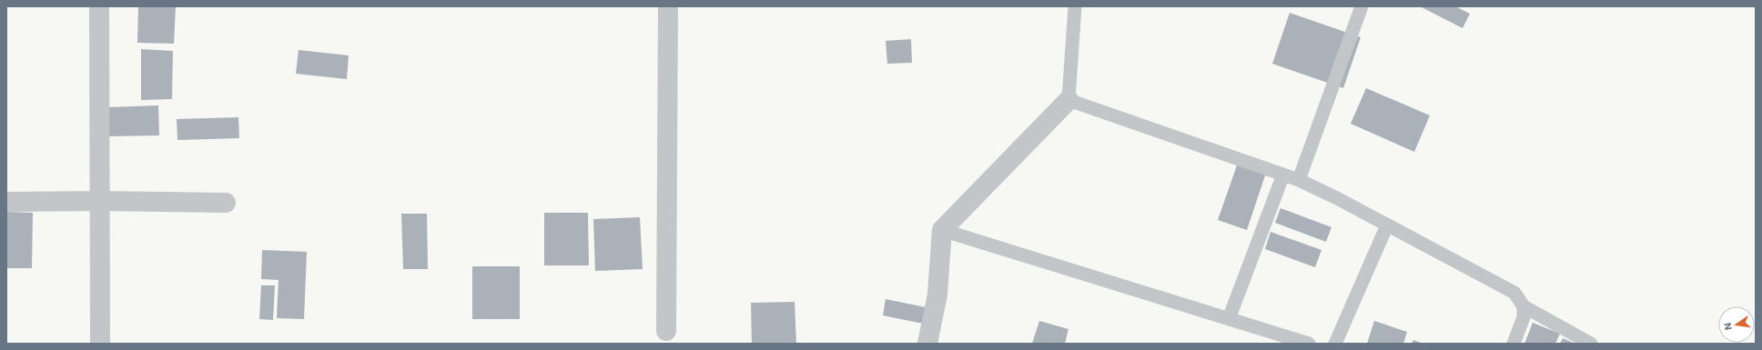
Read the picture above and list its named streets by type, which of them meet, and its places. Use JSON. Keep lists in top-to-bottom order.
{
  "north": "left"
}
